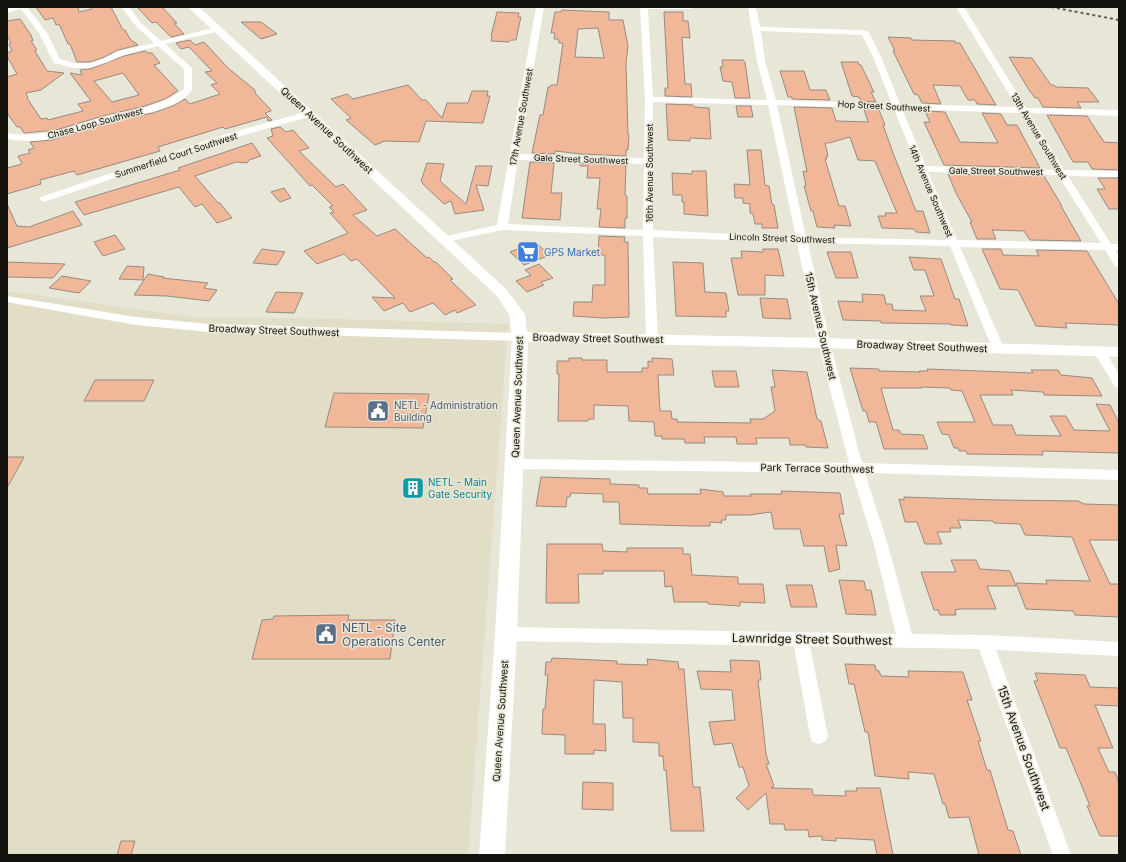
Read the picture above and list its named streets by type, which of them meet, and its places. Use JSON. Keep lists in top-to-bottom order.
{
  "streets": {
    "main road": ["Queen Avenue Southwest", "Broadway Street Southwest"],
    "street": [
      "Hop Street Southwest",
      "17th Avenue Southwest",
      "Chase Loop Southwest",
      "13th Avenue Southwest",
      "Summerfield Court Southwest",
      "Gale Street Southwest",
      "16th Avenue Southwest",
      "14th Avenue Southwest",
      "Lincoln Street Southwest",
      "15th Avenue Southwest",
      "Park Terrace Southwest",
      "Lawnridge Street Southwest"
    ]
  },
  "crossings": [
    ["Hop Street Southwest", "13th Avenue Southwest"],
    ["Hop Street Southwest", "16th Avenue Southwest"],
    ["Hop Street Southwest", "14th Avenue Southwest"],
    ["Hop Street Southwest", "15th Avenue Southwest"],
    ["17th Avenue Southwest", "Gale Street Southwest"],
    ["17th Avenue Southwest", "Lincoln Street Southwest"],
    ["Queen Avenue Southwest", "Summerfield Court Southwest"],
    ["Queen Avenue Southwest", "Lincoln Street Southwest"],
    ["Queen Avenue Southwest", "Broadway Street Southwest"],
    ["Queen Avenue Southwest", "Park Terrace Southwest"],
    ["Queen Avenue Southwest", "Lawnridge Street Southwest"],
    ["13th Avenue Southwest", "Gale Street Southwest"],
    ["13th Avenue Southwest", "Lincoln Street Southwest"],
    ["Gale Street Southwest", "16th Avenue Southwest"],
    ["Gale Street Southwest", "14th Avenue Southwest"],
    ["16th Avenue Southwest", "Lincoln Street Southwest"],
    ["16th Avenue Southwest", "Broadway Street Southwest"],
    ["14th Avenue Southwest", "Lincoln Street Southwest"],
    ["14th Avenue Southwest", "15th Avenue Southwest"],
    ["14th Avenue Southwest", "Broadway Street Southwest"],
    ["Lincoln Street Southwest", "15th Avenue Southwest"],
    ["15th Avenue Southwest", "Broadway Street Southwest"],
    ["15th Avenue Southwest", "Park Terrace Southwest"],
    ["15th Avenue Southwest", "Lawnridge Street Southwest"]
  ],
  "places": {
    "supermarket": ["GPS Market"],
    "public building": ["NETL - Administration Building", "NETL - Site Operations Center"],
    "building": ["NETL - Main Gate Security"]
  }
}
